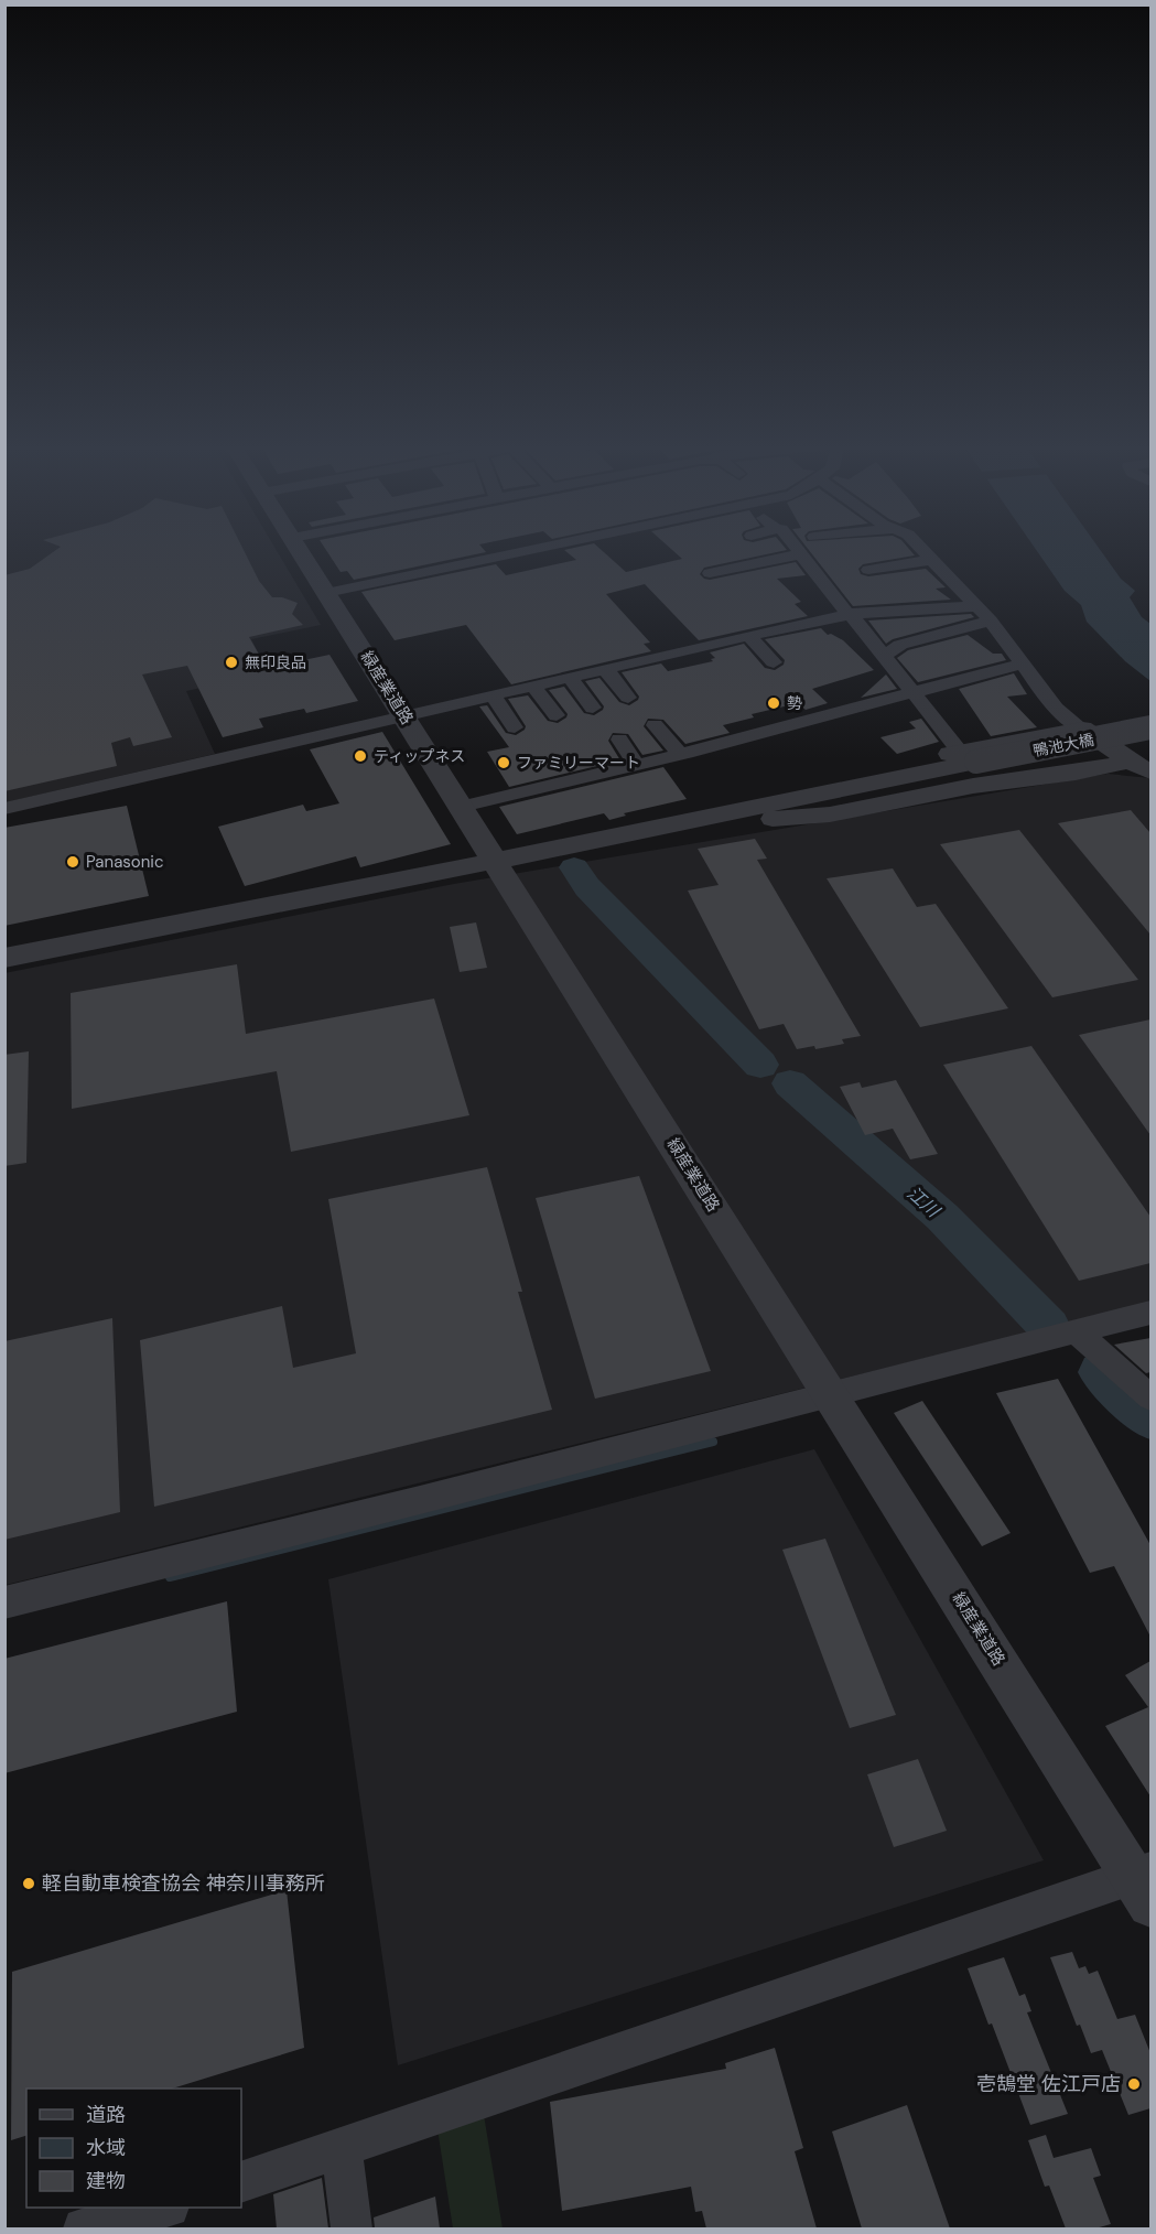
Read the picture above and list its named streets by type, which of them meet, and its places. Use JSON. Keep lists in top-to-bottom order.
{
  "streets": {
    "street": ["緑産業道路", "鴨池大橋"]
  },
  "water": ["江川"],
  "places": [
    "無印良品",
    "勢",
    "ティップネス",
    "ファミリーマート",
    "Panasonic",
    "軽自動車検査協会 神奈川事務所",
    "壱鵠堂 佐江戸店"
  ],
  "legend": ["道路", "水域", "建物"]
}
